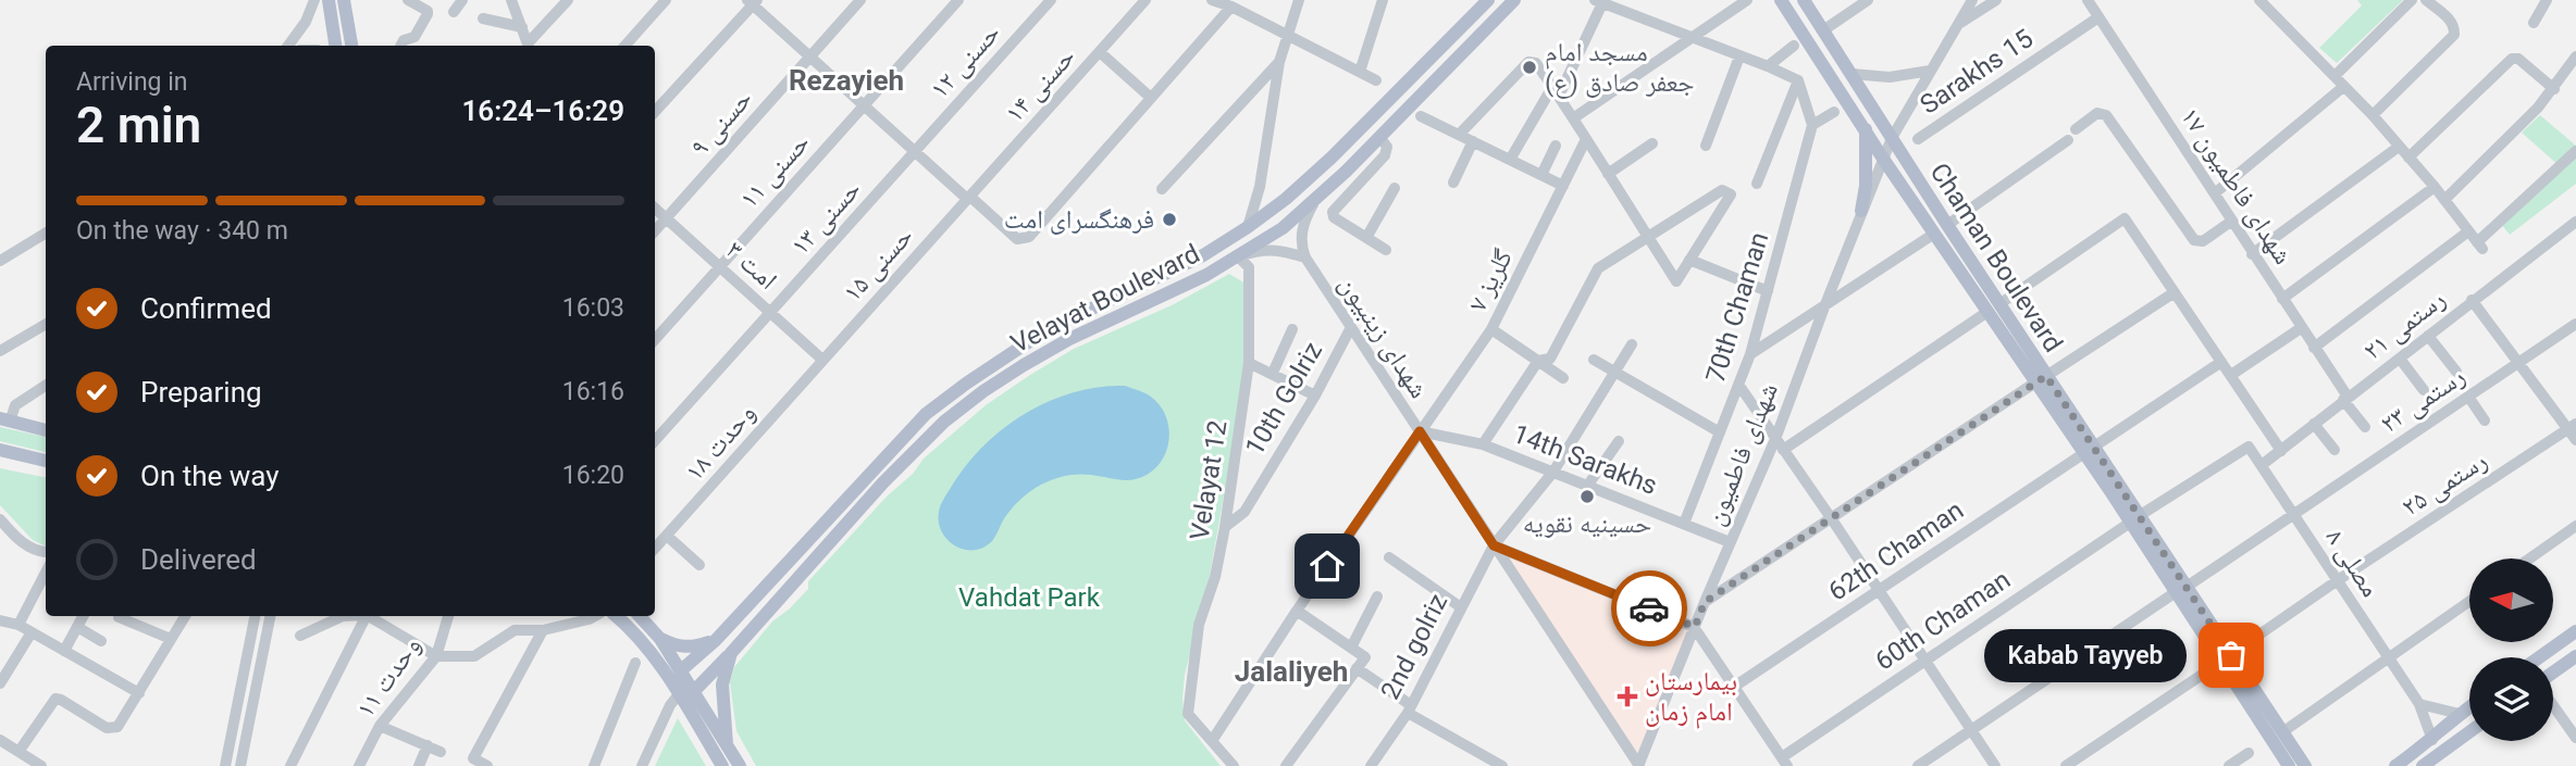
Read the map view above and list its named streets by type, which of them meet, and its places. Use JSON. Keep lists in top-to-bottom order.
{
  "streets": {
    "main road": ["Chaman Boulevard", "Velayat Boulevard"],
    "street": [
      "حسنی ۱۲",
      "Sarakhs 15",
      "حسنی ۱۴",
      "حسنی ۹",
      "حسنی ۱۱",
      "شهدای فاطمیون ۱۷",
      "حسنی ۱۳",
      "حسنی ۱۵",
      "امت ۳",
      "گلریز ۷",
      "70th Chaman",
      "رستمی ۲۱",
      "شهدای زینبیون",
      "10th Golriz",
      "رستمی ۲۳",
      "وحدت ۱۸",
      "شهدای فاطمیون",
      "14th Sarakhs",
      "Velayat 12",
      "رستمی ۲۵",
      "62th Chaman",
      "مصلی ۸",
      "60th Chaman",
      "2nd golriz",
      "وحدت ۱۱"
    ]
  },
  "crossings": [
    ["حسنی ۱۲", "حسنی ۱۳"],
    ["Sarakhs 15", "شهدای فاطمیون ۱۷"],
    ["حسنی ۱۴", "حسنی ۱۵"],
    ["حسنی ۹", "امت ۳"],
    ["حسنی ۱۱", "امت ۳"],
    ["شهدای فاطمیون ۱۷", "رستمی ۲۱"],
    ["حسنی ۱۳", "امت ۳"],
    ["Chaman Boulevard", "رستمی ۲۳"],
    ["Chaman Boulevard", "شهدای فاطمیون"],
    ["Chaman Boulevard", "رستمی ۲۵"],
    ["Chaman Boulevard", "62th Chaman"],
    ["Chaman Boulevard", "60th Chaman"],
    ["حسنی ۱۵", "امت ۳"],
    ["حسنی ۱۵", "وحدت ۱۸"],
    ["امت ۳", "وحدت ۱۸"],
    ["گلریز ۷", "شهدای زینبیون"],
    ["گلریز ۷", "14th Sarakhs"],
    ["گلریز ۷", "Velayat 12"],
    ["Velayat Boulevard", "Velayat 12"],
    ["70th Chaman", "14th Sarakhs"],
    ["رستمی ۲۱", "مصلی ۸"],
    ["شهدای زینبیون", "10th Golriz"],
    ["شهدای زینبیون", "شهدای فاطمیون"],
    ["شهدای زینبیون", "14th Sarakhs"],
    ["شهدای زینبیون", "2nd golriz"],
    ["10th Golriz", "Velayat 12"],
    ["رستمی ۲۳", "مصلی ۸"],
    ["شهدای فاطمیون", "14th Sarakhs"],
    ["14th Sarakhs", "2nd golriz"],
    ["رستمی ۲۵", "مصلی ۸"],
    ["مصلی ۸", "60th Chaman"]
  ],
  "districts": ["Rezayieh", "Jalaliyeh"],
  "parks": ["Vahdat Park"],
  "places": {
    "other": [
      "مسجد امام جعفر صادق (ع)",
      "فرهنگسرای امت",
      "حسینیه نقویه",
      "Kabab Tayyeb"
    ],
    "health": ["بیمارستان امام زمان"]
  },
  "north": "left",
  "page": {
    "heading": ["2 min", "Arriving in", "16:24–16:29"],
    "bar": "On the way · 340 m",
    "list": [
      ["Confirmed", "16:03"],
      ["Preparing", "16:16"],
      ["On the way", "16:20"],
      "Delivered"
    ],
    "bubble": "Kabab Tayyeb"
  }
}
